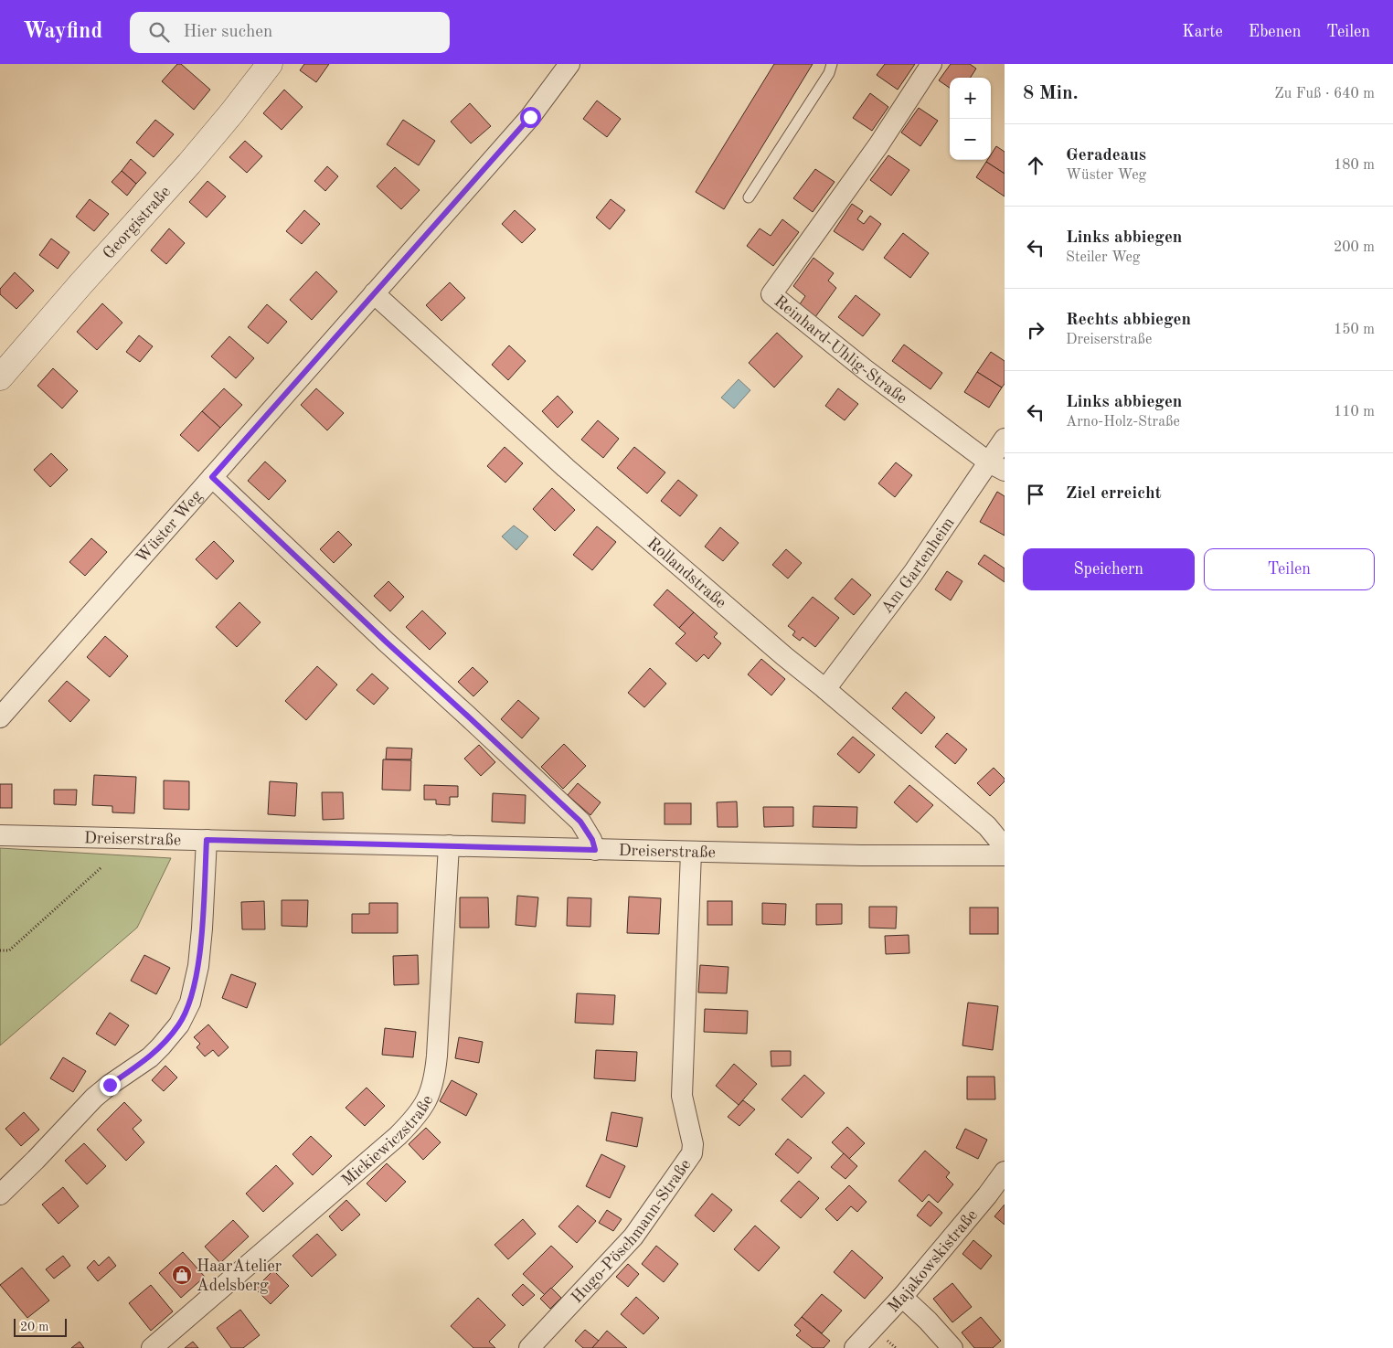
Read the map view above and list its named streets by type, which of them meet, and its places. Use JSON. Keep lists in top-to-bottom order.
{
  "streets": {
    "street": [
      "Georgistraße",
      "Reinhard-Uhlig-Straße",
      "Wüster Weg",
      "Am Gartenheim",
      "Rollandstraße",
      "Dreiserstraße",
      "Mickiewiczstraße",
      "Hugo-Pöschmann-Straße",
      "Majakowskistraße"
    ]
  },
  "crossings": [
    ["Reinhard-Uhlig-Straße", "Am Gartenheim"],
    ["Wüster Weg", "Rollandstraße"],
    ["Am Gartenheim", "Rollandstraße"],
    ["Dreiserstraße", "Mickiewiczstraße"],
    ["Dreiserstraße", "Hugo-Pöschmann-Straße"]
  ],
  "places": {
    "shop": ["HaarAtelier Adelsberg"]
  },
  "scale_bar": "20 m",
  "page": {
    "header": "Wayfind",
    "search": "Hier suchen",
    "nav": ["Karte", "Ebenen", "Teilen"],
    "heading": ["8 Min.", "Zu Fuß · 640 m"],
    "map_buttons": ["+", "−"],
    "list": [
      ["Geradeaus", "Wüster Weg", "180 m"],
      ["Links abbiegen", "Steiler Weg", "200 m"],
      ["Rechts abbiegen", "Dreiserstraße", "150 m"],
      ["Links abbiegen", "Arno-Holz-Straße", "110 m"],
      "Ziel erreicht"
    ],
    "buttons": ["Speichern", "Teilen"],
    "scale": "20 m"
  }
}
